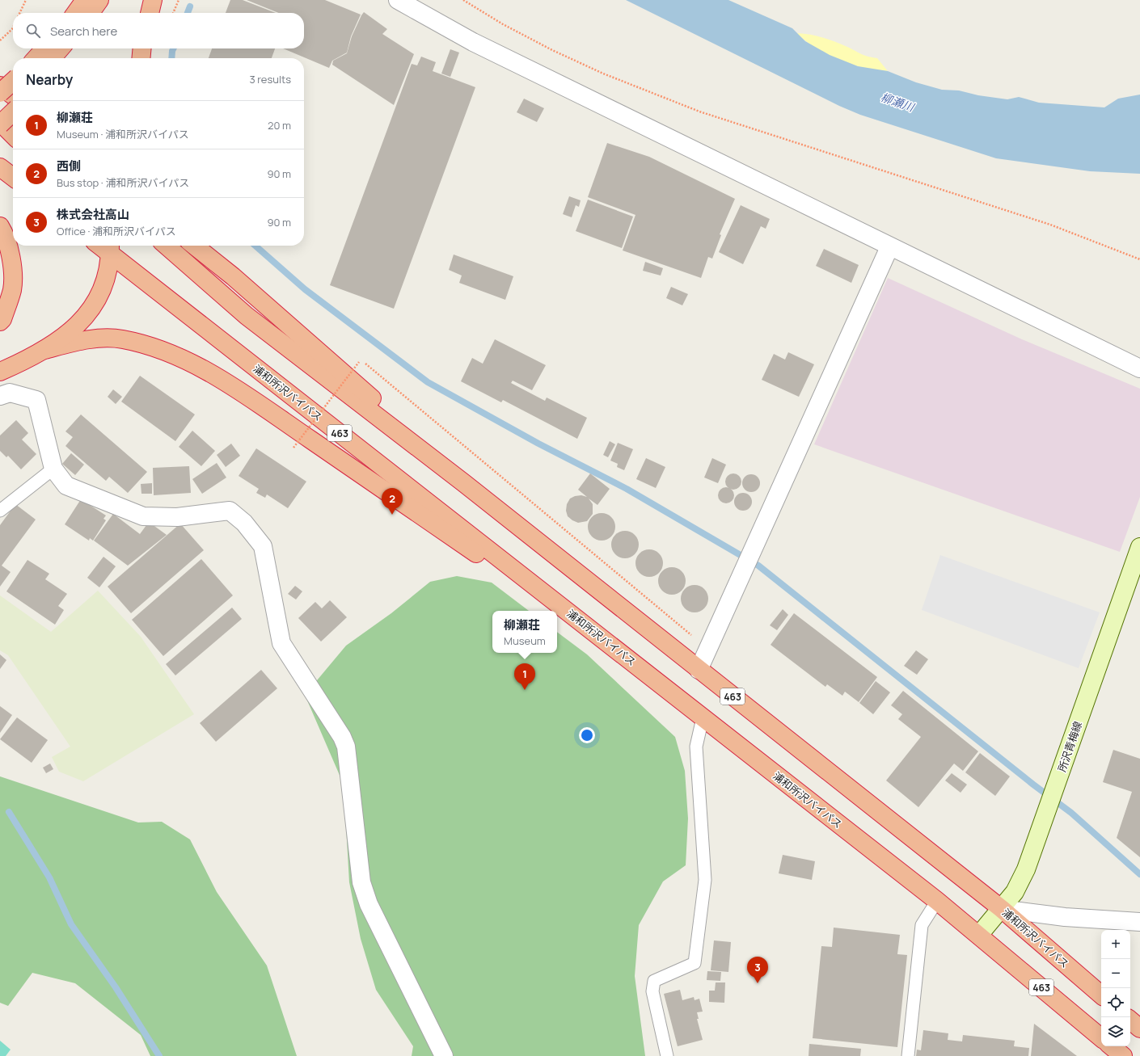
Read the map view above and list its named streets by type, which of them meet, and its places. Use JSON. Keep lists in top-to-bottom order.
{
  "streets": {
    "highway": ["浦和所沢バイパス", "463"],
    "main road": ["所沢青梅線"]
  },
  "crossings": [
    ["浦和所沢バイパス", "所沢青梅線"]
  ],
  "water": ["柳瀬川"],
  "page": {
    "search": "Search here",
    "heading": ["Nearby", "3 results"],
    "list": [
      {
        "mark": "1",
        "name": "柳瀬荘",
        "note": "Museum · 浦和所沢バイパス",
        "value": "20 m"
      },
      {
        "mark": "2",
        "name": "西側",
        "note": "Bus stop · 浦和所沢バイパス",
        "value": "90 m"
      },
      {
        "mark": "3",
        "name": "株式会社高山",
        "note": "Office · 浦和所沢バイパス",
        "value": "90 m"
      }
    ],
    "pins": ["2", "1", "3"],
    "popup": ["柳瀬荘", "Museum"],
    "map_buttons": ["+", "−"]
  }
}
